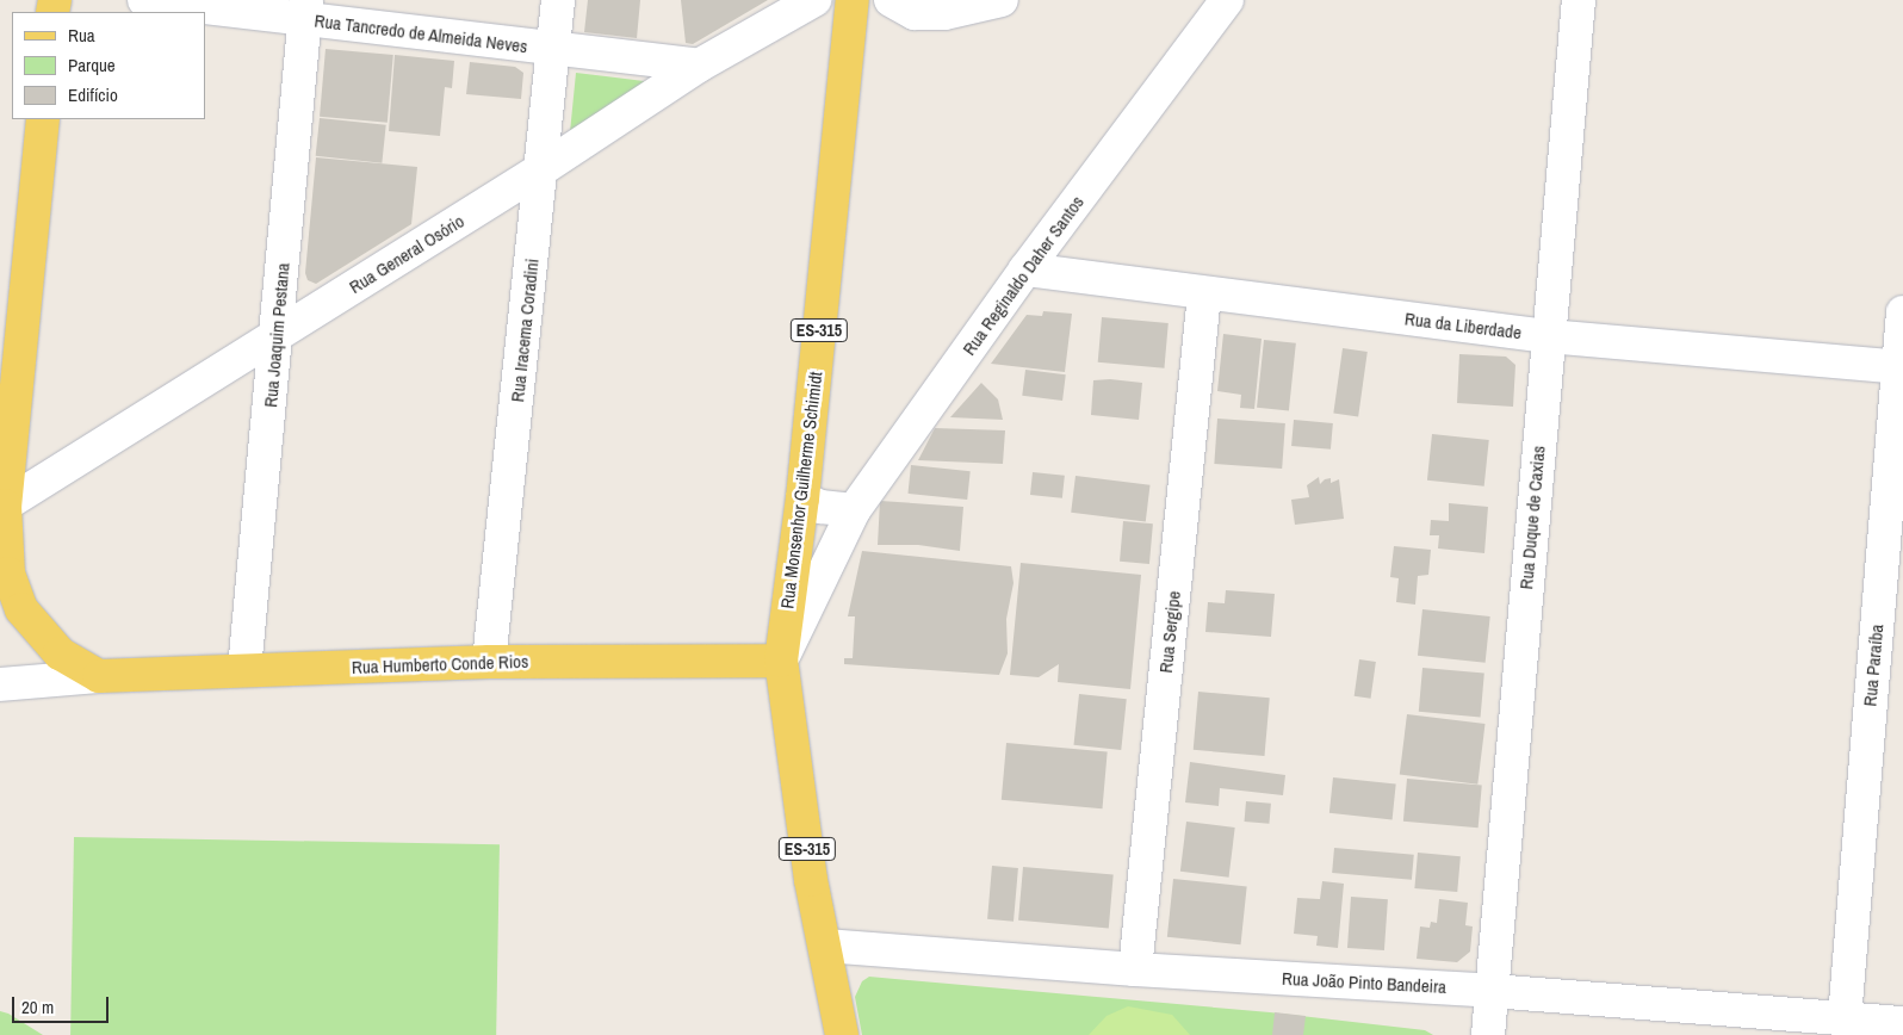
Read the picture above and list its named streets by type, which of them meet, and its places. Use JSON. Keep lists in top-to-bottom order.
{
  "streets": {
    "main road": ["ES-315", "Rua Monsenhor Guilherme Schimidt", "Rua Humberto Conde Rios"],
    "street": [
      "Rua Tancredo de Almeida Neves",
      "Rua General Osório",
      "Rua Reginaldo Daher Santos",
      "Rua da Liberdade",
      "Rua Iracema Coradini",
      "Rua Joaquim Pestana",
      "Rua Duque de Caxias",
      "Rua Sergipe",
      "Rua Paraíba",
      "Rua João Pinto Bandeira"
    ]
  },
  "crossings": [
    ["Rua Tancredo de Almeida Neves", "Rua General Osório"],
    ["Rua Tancredo de Almeida Neves", "Rua Iracema Coradini"],
    ["Rua Tancredo de Almeida Neves", "Rua Joaquim Pestana"],
    ["Rua General Osório", "Rua Iracema Coradini"],
    ["Rua General Osório", "Rua Joaquim Pestana"],
    ["Rua Reginaldo Daher Santos", "Rua da Liberdade"],
    ["Rua Reginaldo Daher Santos", "ES-315"],
    ["Rua Reginaldo Daher Santos", "Rua Monsenhor Guilherme Schimidt"],
    ["Rua Reginaldo Daher Santos", "Rua Humberto Conde Rios"],
    ["Rua da Liberdade", "Rua Duque de Caxias"],
    ["Rua da Liberdade", "Rua Sergipe"],
    ["Rua da Liberdade", "Rua Paraíba"],
    ["Rua Iracema Coradini", "Rua Humberto Conde Rios"],
    ["ES-315", "Rua Monsenhor Guilherme Schimidt"],
    ["ES-315", "Rua Humberto Conde Rios"],
    ["ES-315", "Rua João Pinto Bandeira"],
    ["Rua Joaquim Pestana", "Rua Humberto Conde Rios"],
    ["Rua Monsenhor Guilherme Schimidt", "Rua Humberto Conde Rios"],
    ["Rua Duque de Caxias", "Rua João Pinto Bandeira"],
    ["Rua Sergipe", "Rua João Pinto Bandeira"],
    ["Rua Paraíba", "Rua João Pinto Bandeira"]
  ],
  "legend": ["Rua", "Parque", "Edifício"],
  "scale_bar": "20 m"
}
